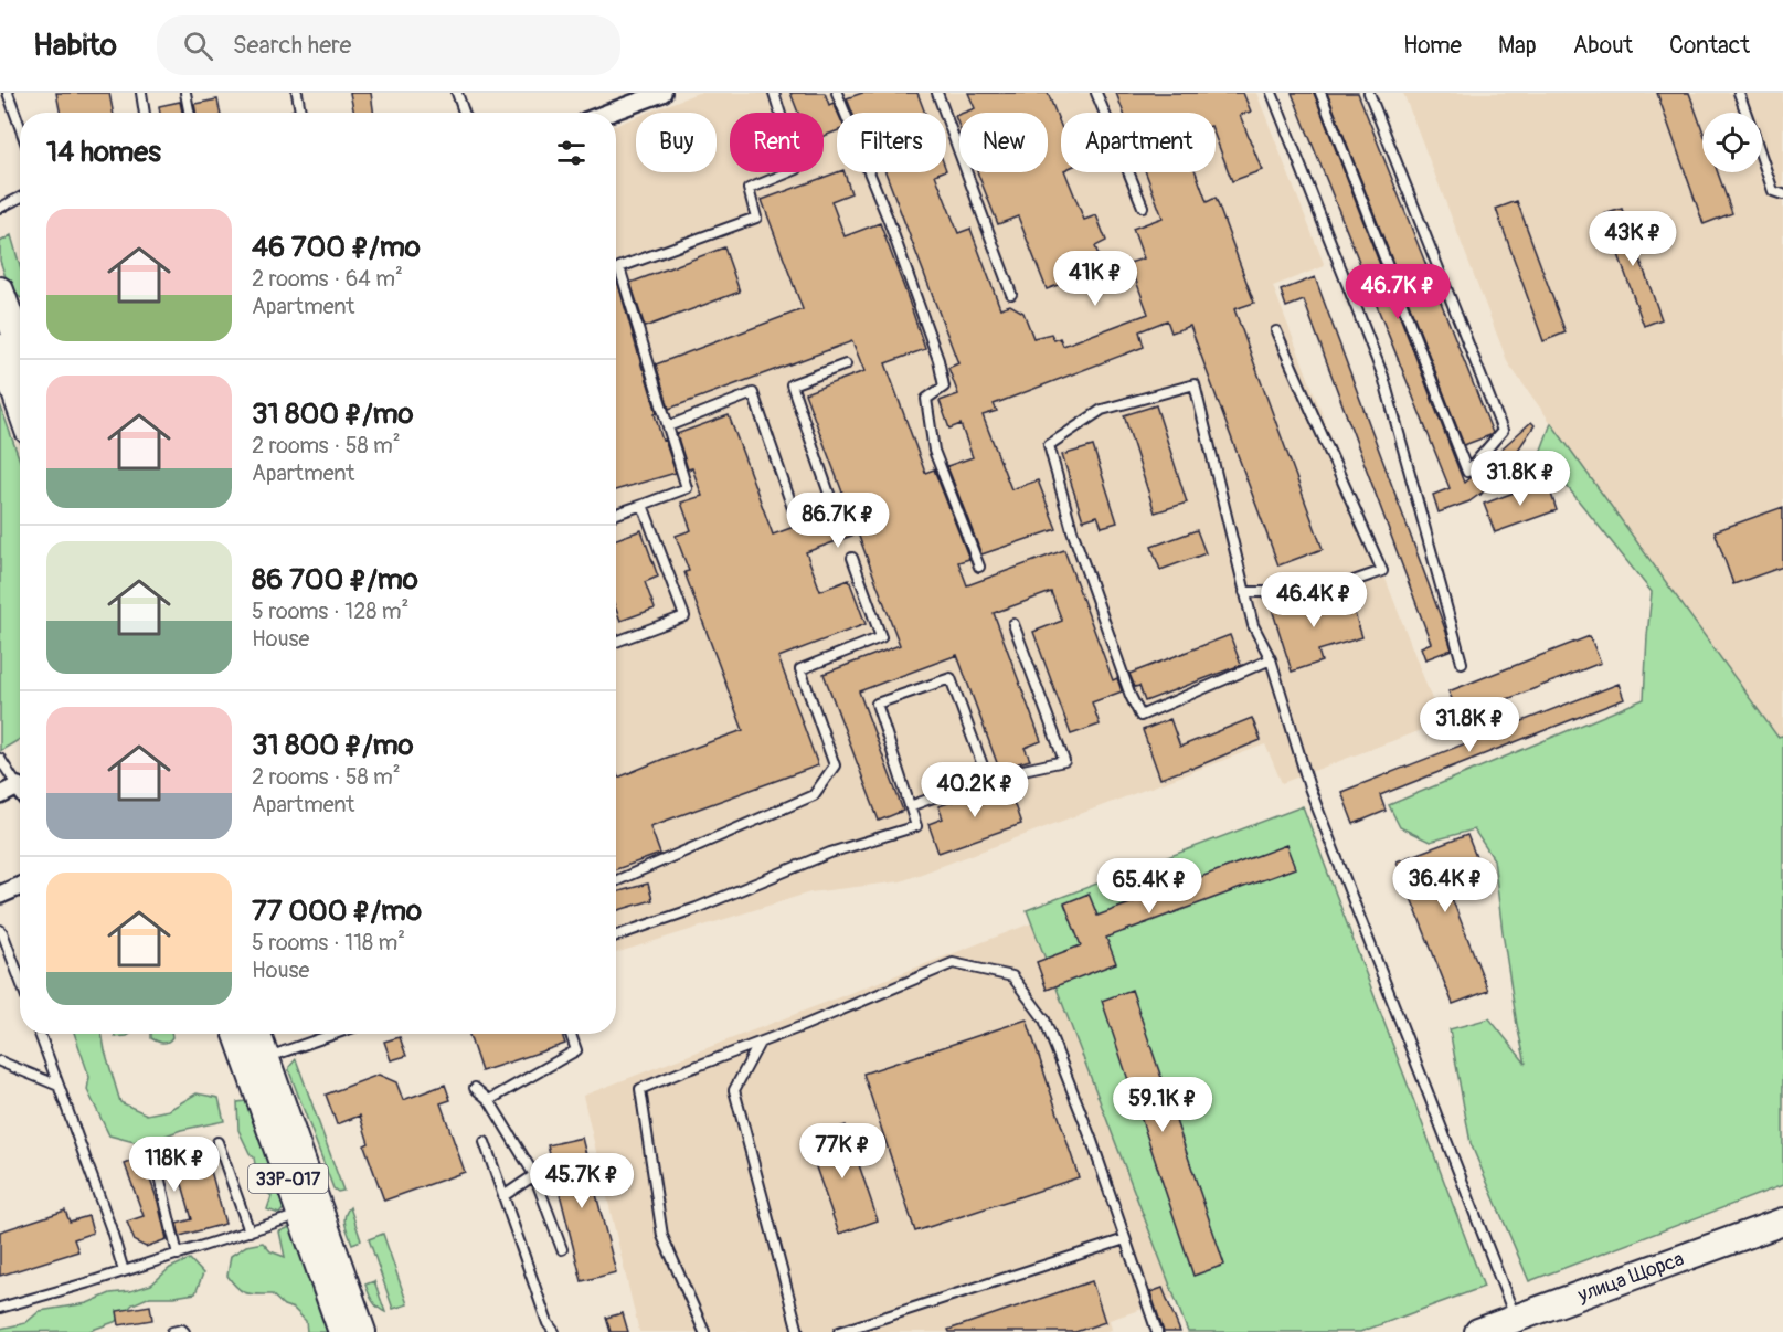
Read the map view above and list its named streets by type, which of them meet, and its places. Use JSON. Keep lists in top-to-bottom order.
{
  "streets": {
    "main road": ["33Р-017", "улица Щорса"]
  },
  "page": {
    "header": "Habito",
    "search": "Search here",
    "nav": [
      "Home",
      "Map",
      "About",
      "Contact"
    ],
    "chip": [
      "Buy",
      "Rent",
      "Filters",
      "New",
      "Apartment"
    ],
    "heading": "14 homes",
    "list": [
      {
        "name": "46 700 ₽/mo",
        "note": "2 rooms · 64 m² · Apartment"
      },
      {
        "name": "31 800 ₽/mo",
        "note": "2 rooms · 58 m² · Apartment"
      },
      {
        "name": "86 700 ₽/mo",
        "note": "5 rooms · 128 m² · House"
      },
      {
        "name": "31 800 ₽/mo",
        "note": "2 rooms · 58 m² · Apartment"
      },
      {
        "name": "77 000 ₽/mo",
        "note": "5 rooms · 118 m² · House"
      }
    ],
    "price": [
      "43K ₽",
      "41K ₽",
      "46.7K ₽",
      "31.8K ₽",
      "86.7K ₽",
      "46.4K ₽",
      "31.8K ₽",
      "40.2K ₽",
      "36.4K ₽",
      "65.4K ₽",
      "59.1K ₽",
      "77K ₽",
      "118K ₽",
      "45.7K ₽"
    ]
  }
}
